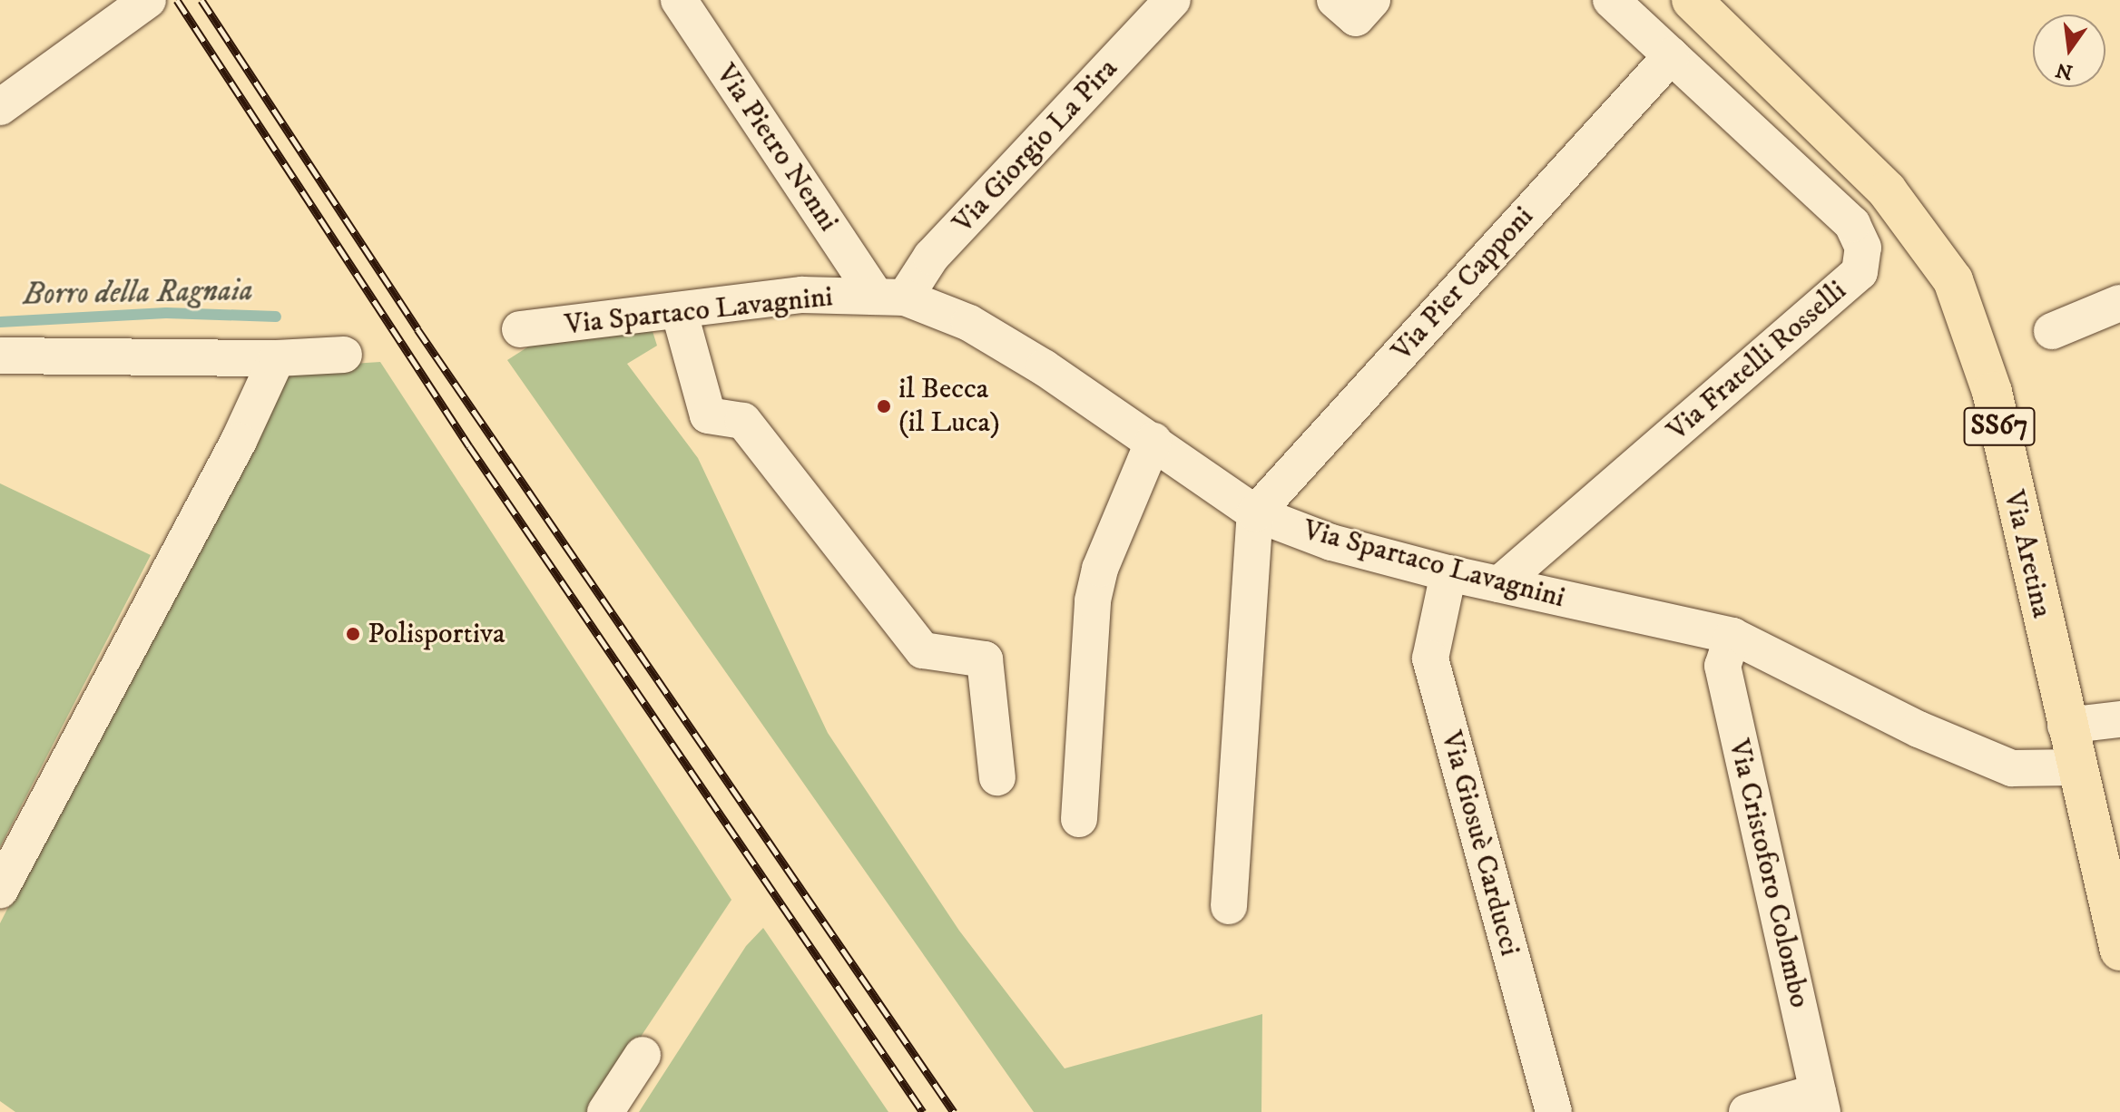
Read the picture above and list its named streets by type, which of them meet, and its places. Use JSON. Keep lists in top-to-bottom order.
{
  "streets": {
    "main road": ["SS67", "Via Aretina"],
    "street": [
      "Via Giorgio La Pira",
      "Via Pietro Nenni",
      "Via Pier Capponi",
      "Via Spartaco Lavagnini",
      "Via Fratelli Rosselli",
      "Via Giosuè Carducci",
      "Via Cristoforo Colombo"
    ]
  },
  "crossings": [
    ["Via Giorgio La Pira", "Via Pietro Nenni"],
    ["Via Giorgio La Pira", "Via Spartaco Lavagnini"],
    ["Via Pietro Nenni", "Via Spartaco Lavagnini"],
    ["Via Pier Capponi", "Via Spartaco Lavagnini"],
    ["Via Pier Capponi", "Via Fratelli Rosselli"],
    ["Via Spartaco Lavagnini", "Via Fratelli Rosselli"],
    ["Via Spartaco Lavagnini", "Via Aretina"],
    ["Via Spartaco Lavagnini", "Via Giosuè Carducci"],
    ["Via Spartaco Lavagnini", "Via Cristoforo Colombo"]
  ],
  "water": ["Borro della Ragnaia"],
  "places": ["il Becca (il Luca)", "Polisportiva"],
  "north": "bottom"
}
